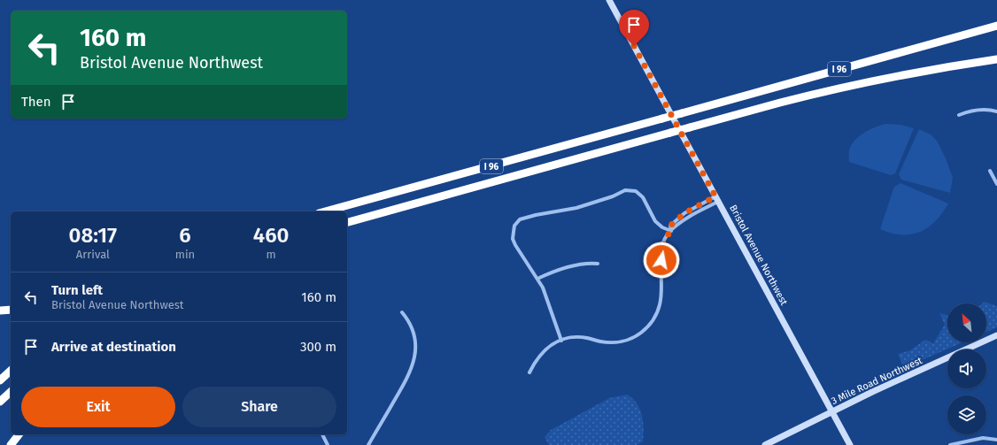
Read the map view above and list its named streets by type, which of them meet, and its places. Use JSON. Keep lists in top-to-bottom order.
{
  "streets": {
    "highway": ["I 96"],
    "street": ["Bristol Avenue Northwest", "3 Mile Road Northwest"]
  },
  "crossings": [
    ["Bristol Avenue Northwest", "3 Mile Road Northwest"]
  ],
  "north": "top left",
  "page": {
    "turn": ["160 m", "Bristol Avenue Northwest"],
    "then": "Then",
    "eta": [
      "08:17",
      "Arrival",
      "6",
      "min",
      "460",
      "m"
    ],
    "list": [
      {
        "name": "Turn left",
        "note": "Bristol Avenue Northwest",
        "value": "160 m"
      },
      {
        "name": "Arrive at destination",
        "value": "300 m"
      }
    ],
    "buttons": ["Exit", "Share"]
  }
}
